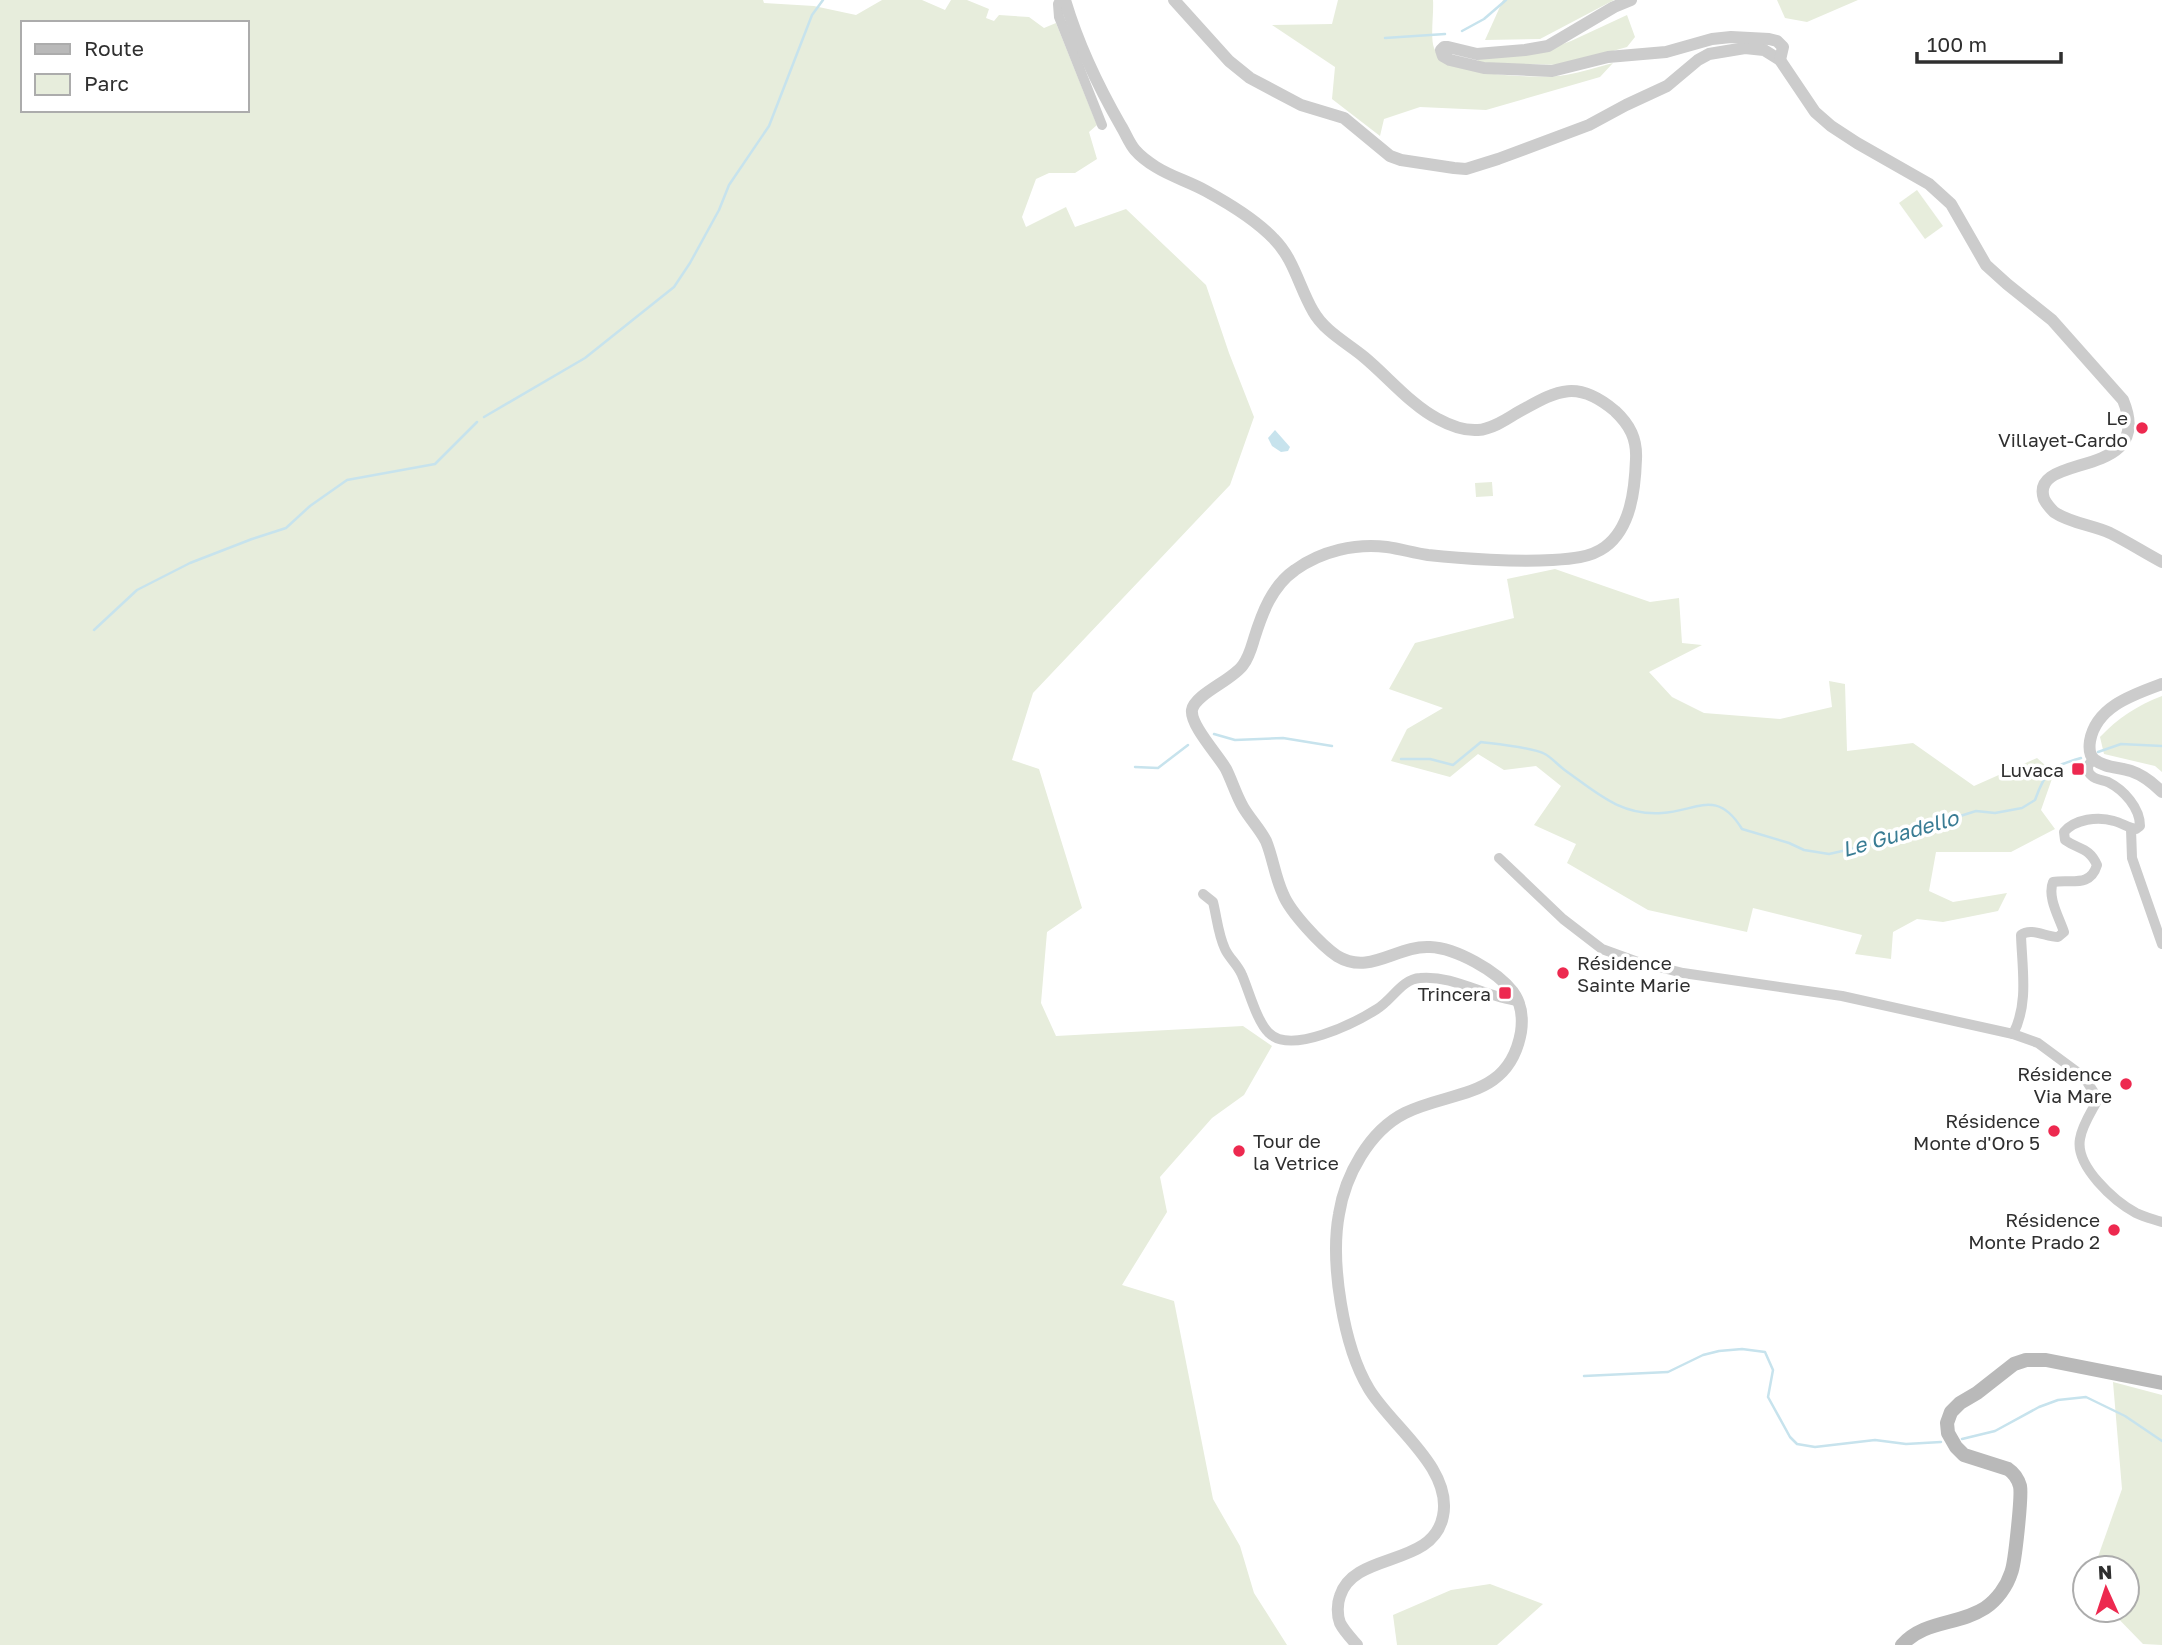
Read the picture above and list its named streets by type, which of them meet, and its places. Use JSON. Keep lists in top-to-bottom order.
{
  "water": ["Le Guadello"],
  "places": {
    "other": [
      "Le Villayet-Cardo",
      "Résidence Sainte Marie",
      "Résidence Via Mare",
      "Résidence Monte d'Oro 5",
      "Tour de la Vetrice",
      "Résidence Monte Prado 2"
    ],
    "transit": ["Luvaca", "Trincera"]
  },
  "legend": ["Route", "Parc"],
  "scale_bar": "100 m",
  "north": "top"
}
